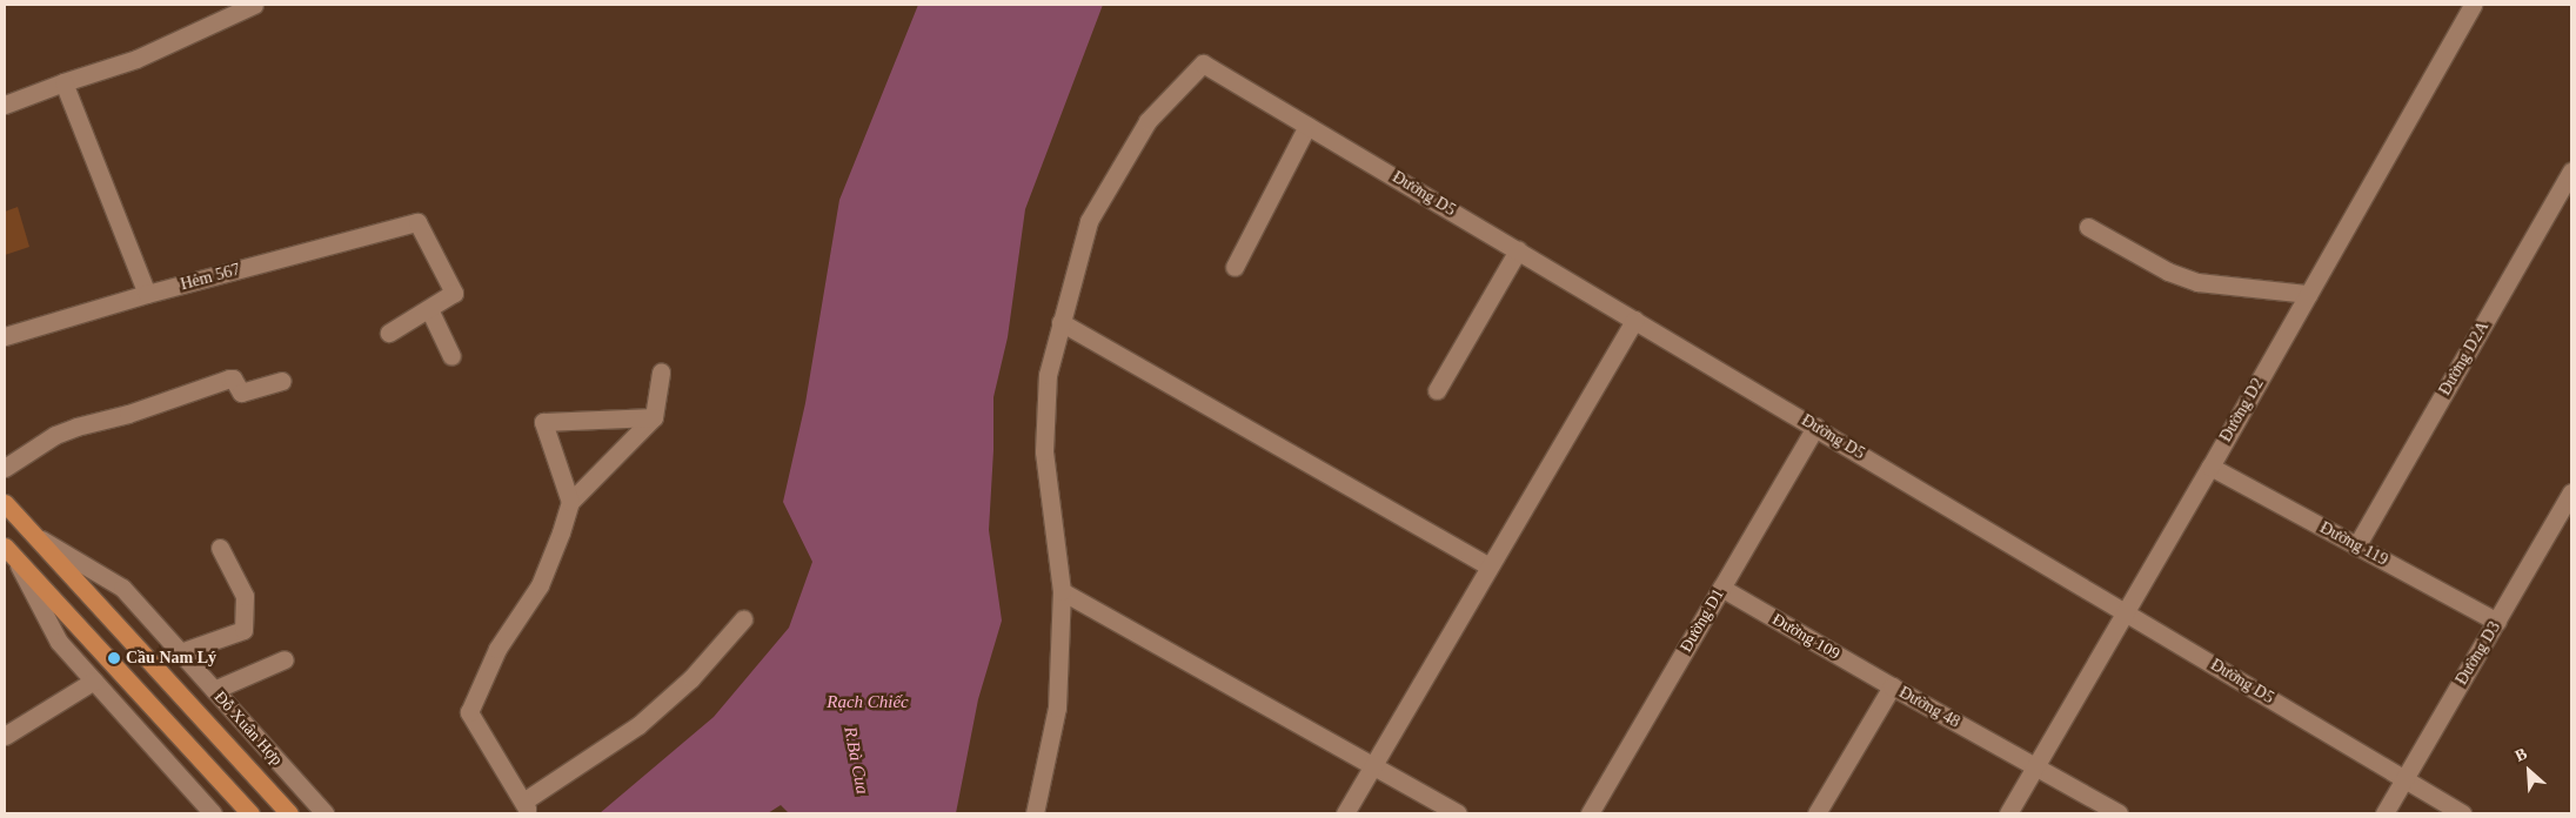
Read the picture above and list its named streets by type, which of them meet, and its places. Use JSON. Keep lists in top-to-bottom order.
{
  "streets": {
    "main road": ["Đỗ Xuân Hợp"],
    "street": [
      "Đường D5",
      "Hẻm 567",
      "Đường D2A",
      "Đường D2",
      "Đường 119",
      "Đường D1",
      "Đường 109",
      "Đường D3",
      "Đường 48"
    ]
  },
  "crossings": [
    ["Đường D5", "Đường D2"],
    ["Đường D5", "Đường D1"],
    ["Đường D5", "Đường D3"],
    ["Đường D2A", "Đường 119"],
    ["Đường D2", "Đường 119"],
    ["Đường D2", "Đường 48"],
    ["Đường 119", "Đường D3"],
    ["Đường D1", "Đường 109"],
    ["Đường 109", "Đường 48"]
  ],
  "water": ["Rạch Chiếc", "R.Bà Cua"],
  "places": ["Cầu Nam Lý"],
  "north": "top left"
}
